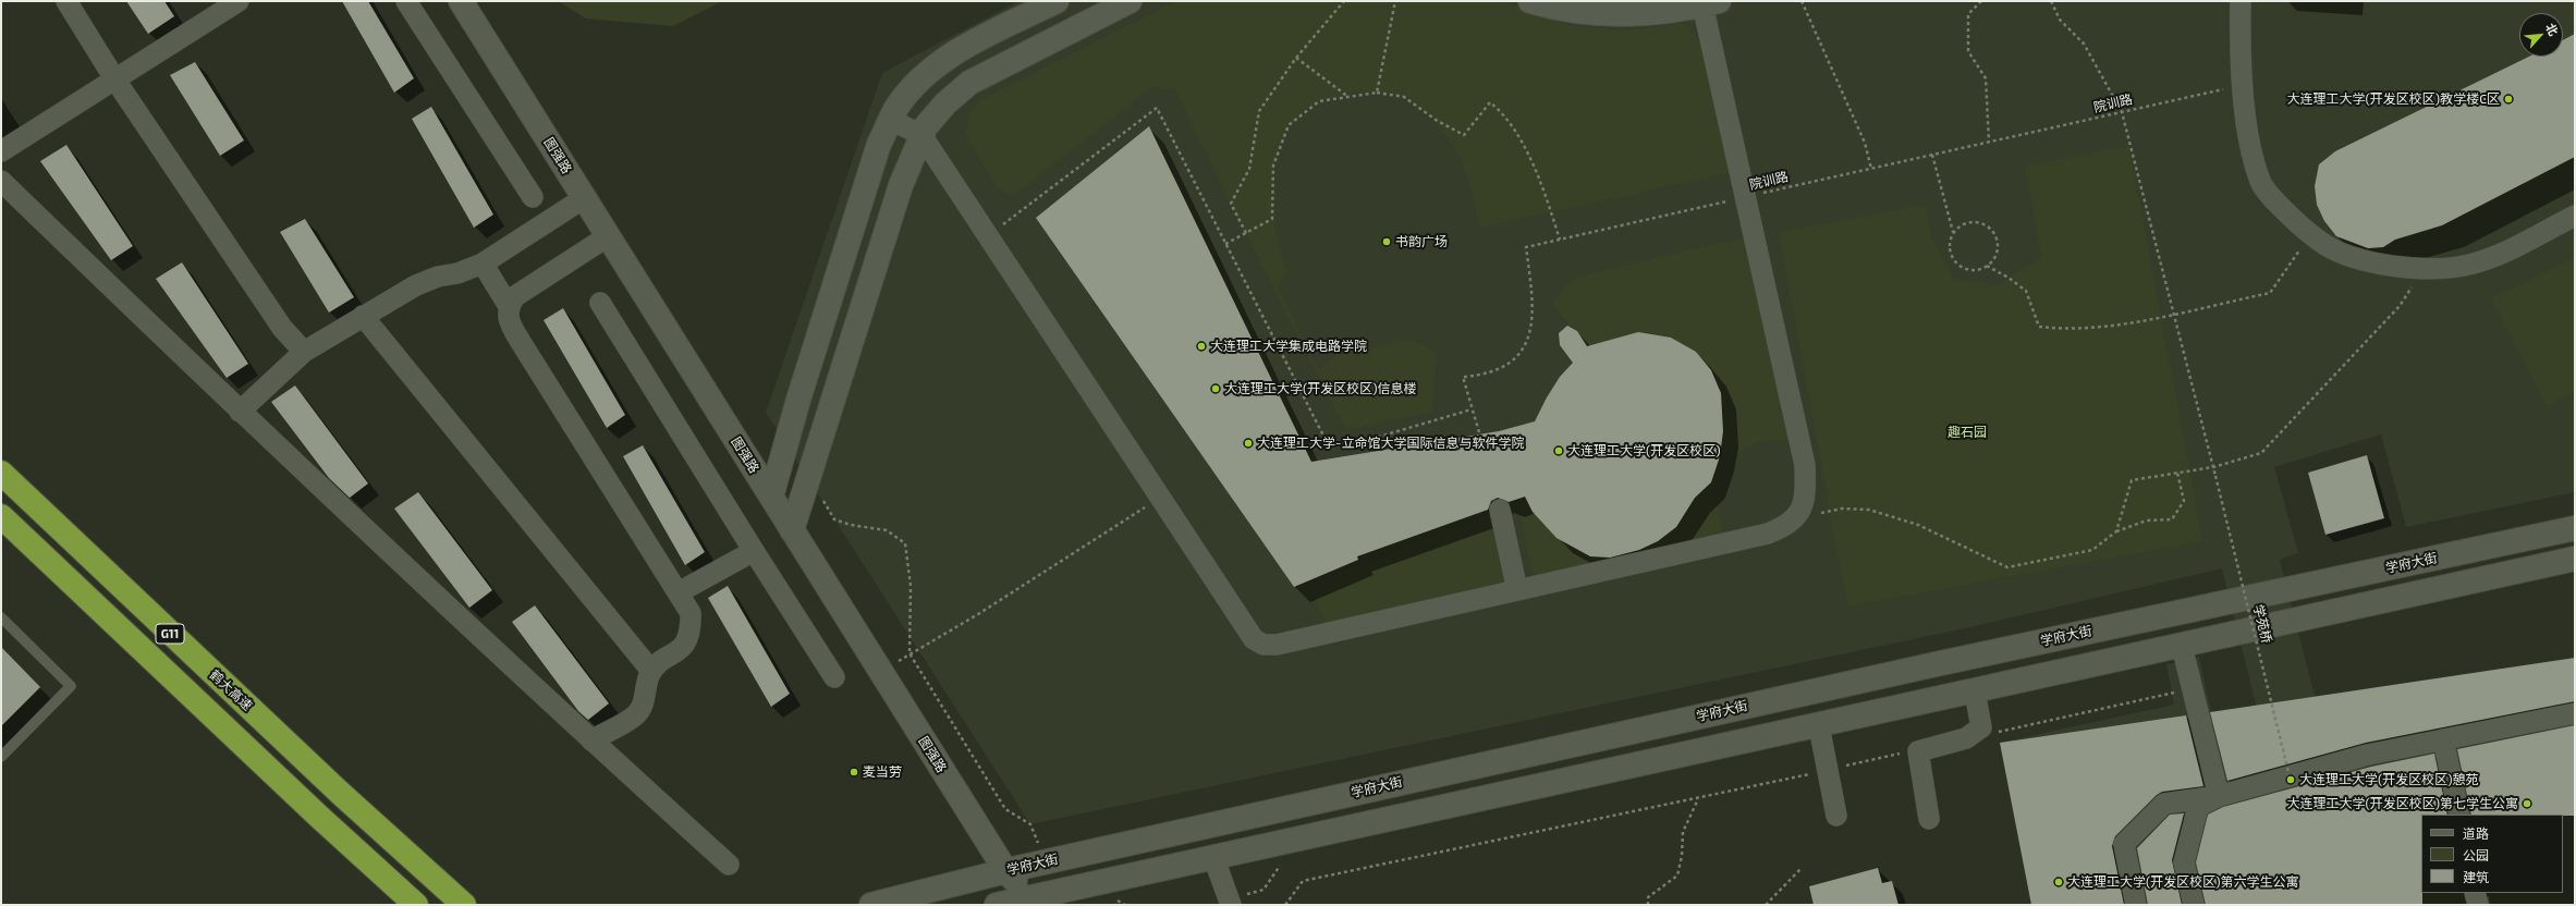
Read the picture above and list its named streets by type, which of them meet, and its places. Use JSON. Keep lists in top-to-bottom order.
{
  "streets": {
    "highway": ["G11", "鹤大高速"],
    "main road": ["图强路", "学府大街"],
    "path": ["院训路", "学苑桥"]
  },
  "crossings": [
    ["院训路", "学苑桥"],
    ["图强路", "学府大街"]
  ],
  "parks": ["趣石园"],
  "places": [
    "大连理工大学(开发区校区)教学楼C区",
    "书韵广场",
    "大连理工大学集成电路学院",
    "大连理工大学(开发区校区)信息楼",
    "大连理工大学-立命馆大学国际信息与软件学院",
    "大连理工大学(开发区校区)",
    "麦当劳",
    "大连理工大学(开发区校区)憩苑",
    "大连理工大学(开发区校区)第七学生公寓",
    "大连理工大学(开发区校区)第六学生公寓"
  ],
  "legend": ["道路", "公园", "建筑"],
  "north": "top right"
}
